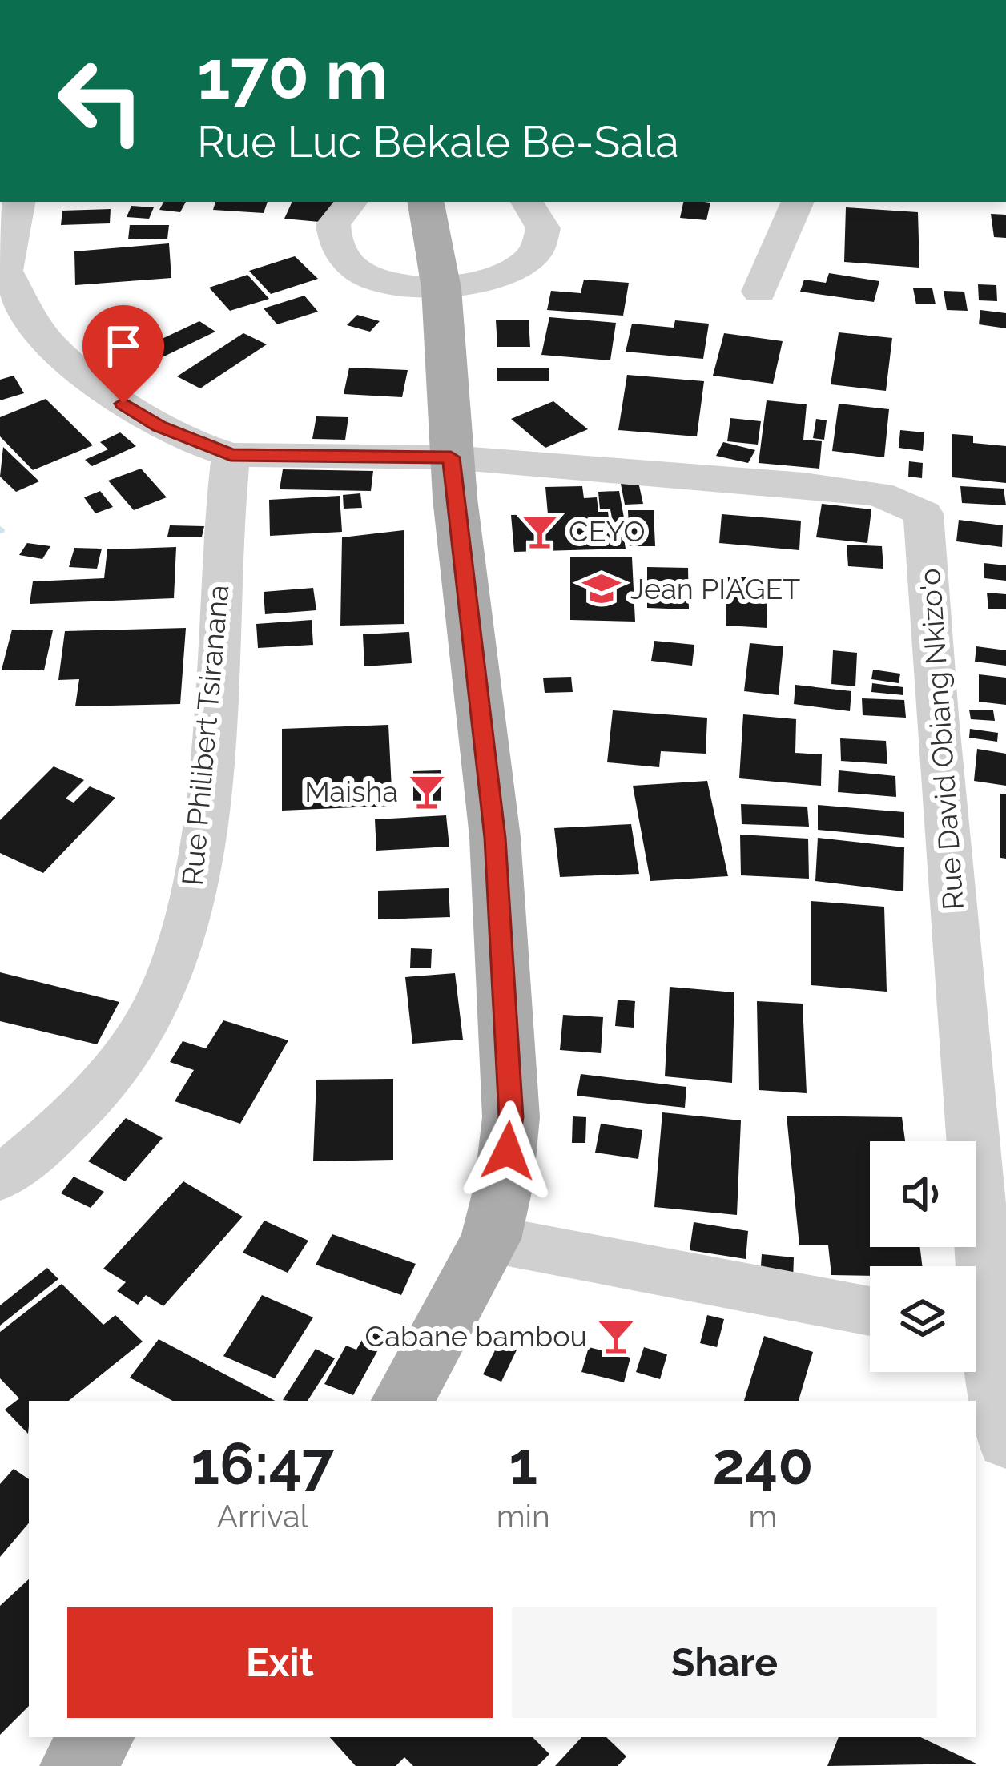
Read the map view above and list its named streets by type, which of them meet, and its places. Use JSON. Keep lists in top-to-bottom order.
{
  "streets": {
    "street": ["Rue Philibert Tsiranana", "Rue David Obiang Nkizo'o"]
  },
  "places": {
    "bar": ["CEYO", "Maisha", "Cabane bambou"],
    "school or university": ["Jean PIAGET"]
  },
  "page": {
    "turn": ["170 m", "Rue Luc Bekale Be-Sala"],
    "eta": [
      "16:47",
      "Arrival",
      "1",
      "min",
      "240",
      "m"
    ],
    "buttons": ["Exit", "Share"]
  }
}
